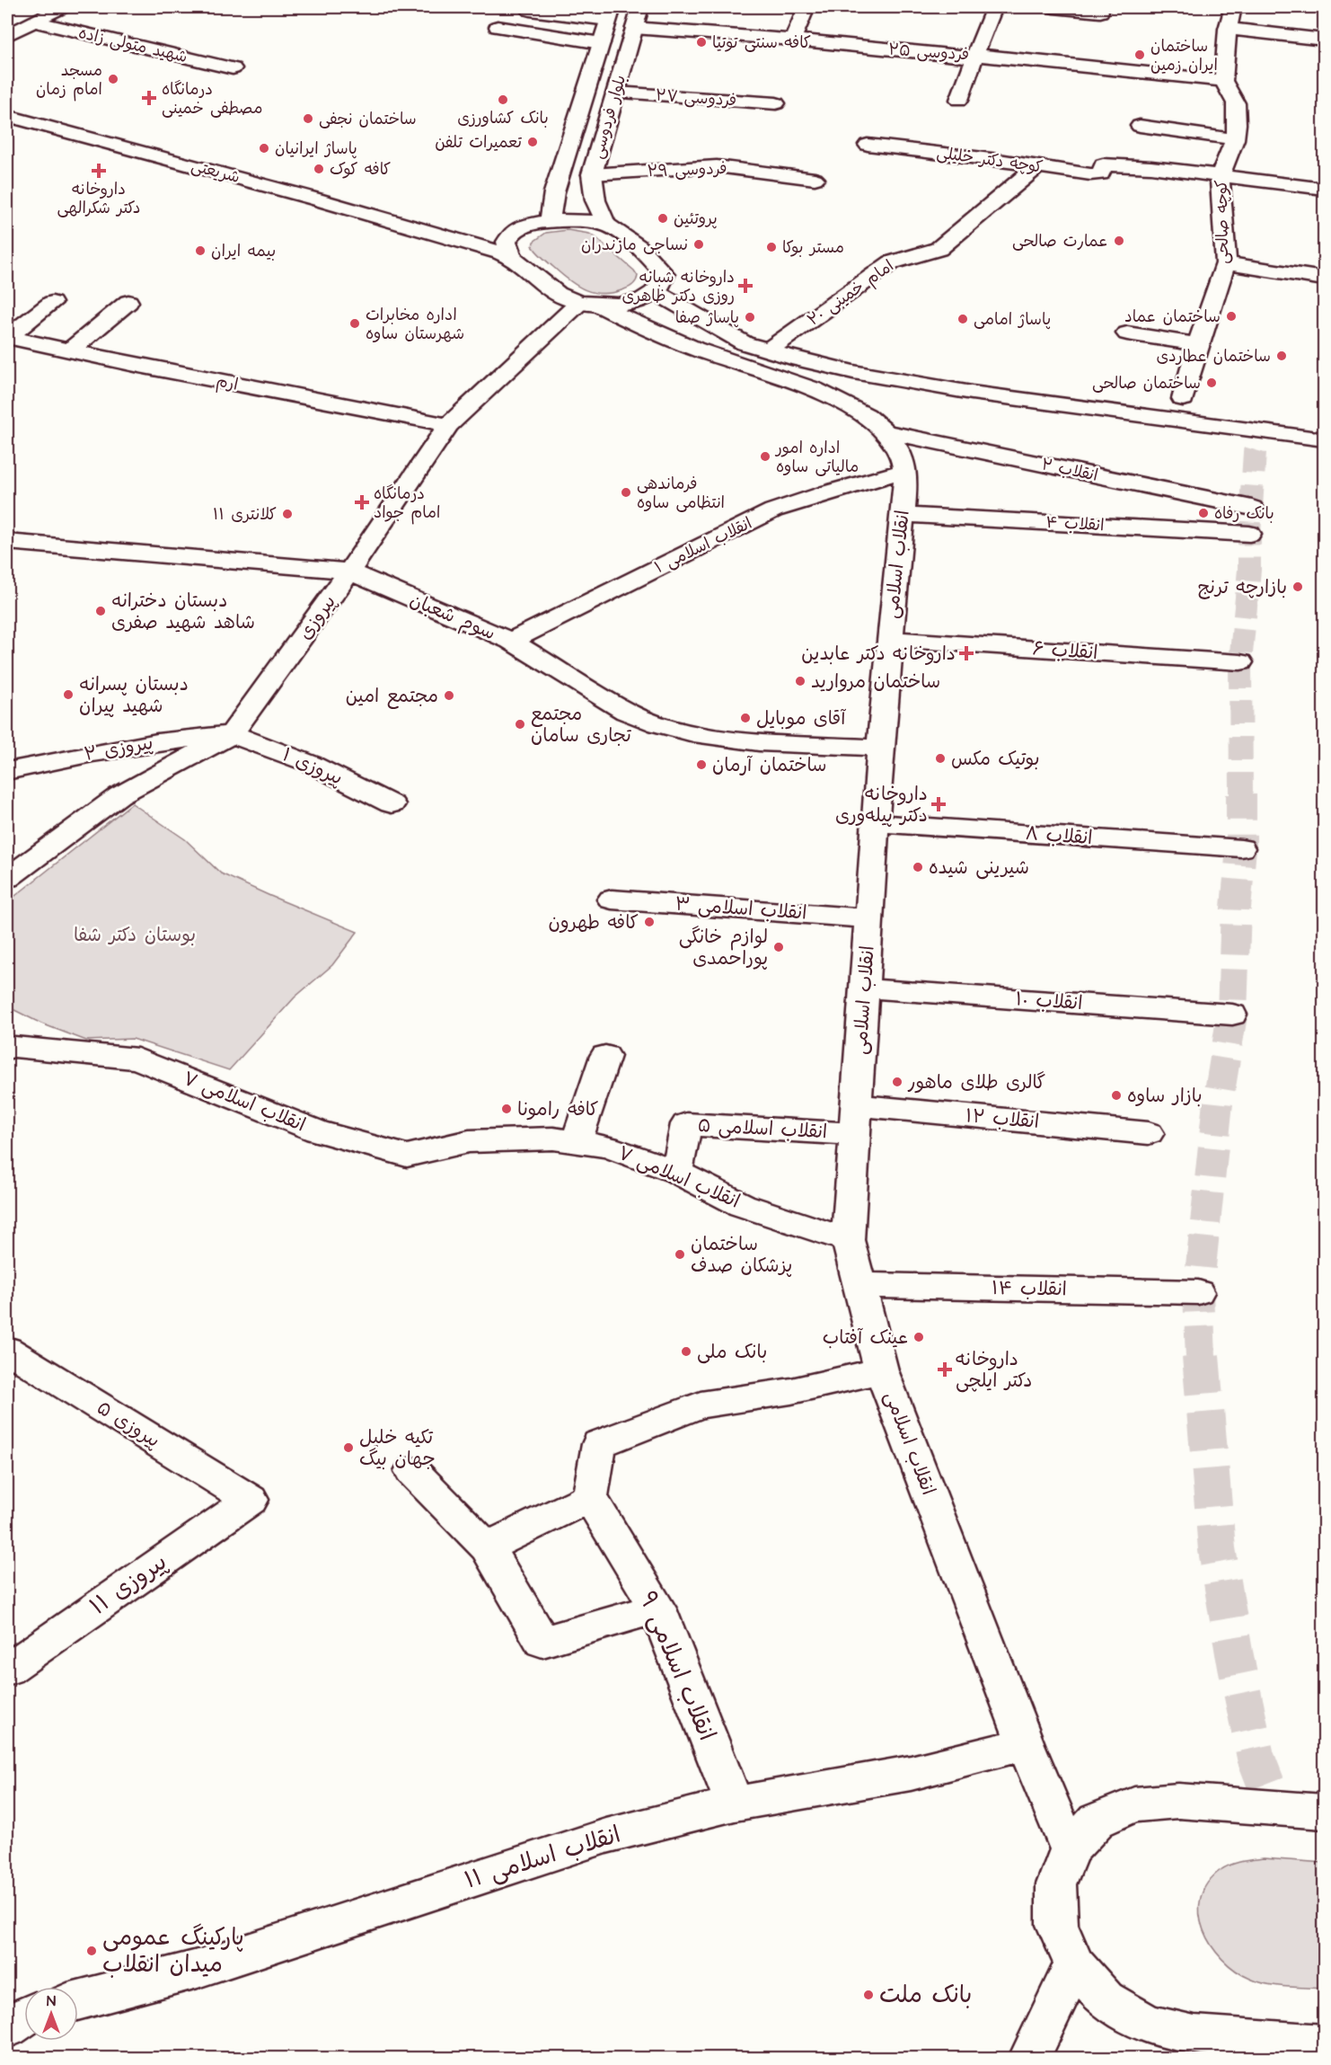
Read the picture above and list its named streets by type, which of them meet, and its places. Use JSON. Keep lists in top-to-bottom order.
{
  "streets": {
    "street": [
      "شهید متولی زاده",
      "فردوسی ۲۵",
      "فردوسی ۲۷",
      "بلوار فردوسی",
      "کوچه دکتر خلیلی",
      "فردوسی ۲۹",
      "شریعتی",
      "کوچه صالحی",
      "امام خمینی ۲۰",
      "ارم",
      "انقلاب ۲",
      "انقلاب ۴",
      "انقلاب اسلامی ۱",
      "انقلاب اسلامی",
      "سوم شعبان",
      "پیروزی",
      "انقلاب ۶",
      "پیروزی ۲",
      "پیروزی ۱",
      "انقلاب ۸",
      "انقلاب اسلامی ۳",
      "انقلاب ۱۰",
      "انقلاب اسلامی ۷",
      "انقلاب ۱۲",
      "انقلاب اسلامی ۵",
      "انقلاب ۱۴",
      "پیروزی ۵",
      "پیروزی ۱۱",
      "انقلاب اسلامی ۹",
      "انقلاب اسلامی ۱۱"
    ]
  },
  "crossings": [
    ["فردوسی ۲۵", "بلوار فردوسی"],
    ["فردوسی ۲۵", "کوچه صالحی"],
    ["فردوسی ۲۷", "بلوار فردوسی"],
    ["بلوار فردوسی", "فردوسی ۲۹"],
    ["کوچه دکتر خلیلی", "کوچه صالحی"],
    ["کوچه دکتر خلیلی", "امام خمینی ۲۰"],
    ["شریعتی", "انقلاب اسلامی"],
    ["ارم", "پیروزی"],
    ["انقلاب ۲", "انقلاب اسلامی"],
    ["انقلاب ۴", "انقلاب اسلامی"],
    ["انقلاب اسلامی ۱", "انقلاب اسلامی"],
    ["انقلاب اسلامی ۱", "سوم شعبان"],
    ["انقلاب اسلامی", "سوم شعبان"],
    ["انقلاب اسلامی", "پیروزی"],
    ["انقلاب اسلامی", "انقلاب ۶"],
    ["انقلاب اسلامی", "انقلاب ۸"],
    ["انقلاب اسلامی", "انقلاب اسلامی ۳"],
    ["انقلاب اسلامی", "انقلاب ۱۰"],
    ["انقلاب اسلامی", "انقلاب اسلامی ۷"],
    ["انقلاب اسلامی", "انقلاب ۱۲"],
    ["انقلاب اسلامی", "انقلاب اسلامی ۵"],
    ["انقلاب اسلامی", "انقلاب ۱۴"],
    ["انقلاب اسلامی", "انقلاب اسلامی ۱۱"],
    ["سوم شعبان", "پیروزی"],
    ["پیروزی", "پیروزی ۲"],
    ["پیروزی", "پیروزی ۱"],
    ["پیروزی ۲", "پیروزی ۱"],
    ["انقلاب اسلامی ۷", "انقلاب اسلامی ۵"],
    ["انقلاب ۱۲", "انقلاب اسلامی ۵"],
    ["پیروزی ۵", "پیروزی ۱۱"],
    ["انقلاب اسلامی ۹", "انقلاب اسلامی ۱۱"]
  ],
  "parks": ["بوستان دکتر شفا"],
  "places": {
    "other": [
      "کافه سنتی توتیا",
      "ساختمان ایران زمین",
      "مسجد امام زمان",
      "بانک کشاورزی",
      "ساختمان نجفی",
      "تعمیرات تلفن",
      "پاساژ ایرانیان",
      "کافه کوک",
      "پروتئین",
      "عمارت صالحی",
      "نساجی مازندران",
      "مستر بوکا",
      "بیمه ایران",
      "ساختمان عماد",
      "پاساژ صفا",
      "پاساژ امامی",
      "اداره مخابرات شهرستان ساوه",
      "ساختمان عطاردی",
      "ساختمان صالحی",
      "اداره امور مالیاتی ساوه",
      "فرماندهی انتظامی ساوه",
      "بانک رفاه",
      "کلانتری ۱۱",
      "بازارچه ترنج",
      "دبستان دخترانه شاهد شهید صفری",
      "ساختمان مروارید",
      "دبستان پسرانه شهید پیران",
      "مجتمع امین",
      "آقای موبایل",
      "مجتمع تجاری سامان",
      "بوتیک مکس",
      "ساختمان آرمان",
      "شیرینی شیده",
      "کافه طهرون",
      "لوازم خانگی پوراحمدی",
      "گالری طلای ماهور",
      "بازار ساوه",
      "کافه رامونا",
      "ساختمان پزشکان صدف",
      "عینک آفتاب",
      "بانک ملی",
      "تکیه خلیل جهان بیگ",
      "پارکینگ عمومی میدان انقلاب",
      "بانک ملت"
    ],
    "health": [
      "درمانگاه مصطفی خمینی",
      "داروخانه دکتر شکرالهی",
      "داروخانه شبانه روزی دکتر ظاهری",
      "درمانگاه امام جواد",
      "داروخانه دکتر عابدین",
      "داروخانه دکتر پیله‌وری",
      "داروخانه دکتر ایلچی"
    ]
  },
  "north": "top"
}
